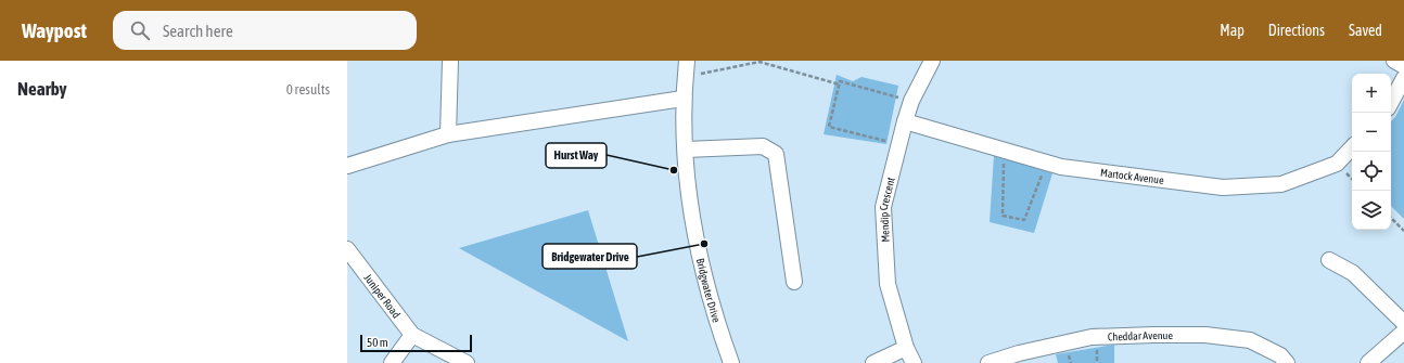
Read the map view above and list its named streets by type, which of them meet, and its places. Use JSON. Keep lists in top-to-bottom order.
{
  "streets": {
    "street": [
      "Martock Avenue",
      "Mendip Crescent",
      "Bridgwater Drive",
      "Juniper Road",
      "Cheddar Avenue"
    ]
  },
  "crossings": [
    ["Martock Avenue", "Mendip Crescent"]
  ],
  "places": ["Hurst Way", "Bridgewater Drive"],
  "scale_bar": "50 m",
  "page": {
    "header": "Waypost",
    "search": "Search here",
    "nav": ["Map", "Directions", "Saved"],
    "heading": ["Nearby", "0 results"],
    "map_buttons": ["+", "−"],
    "scale": "50 m"
  }
}
